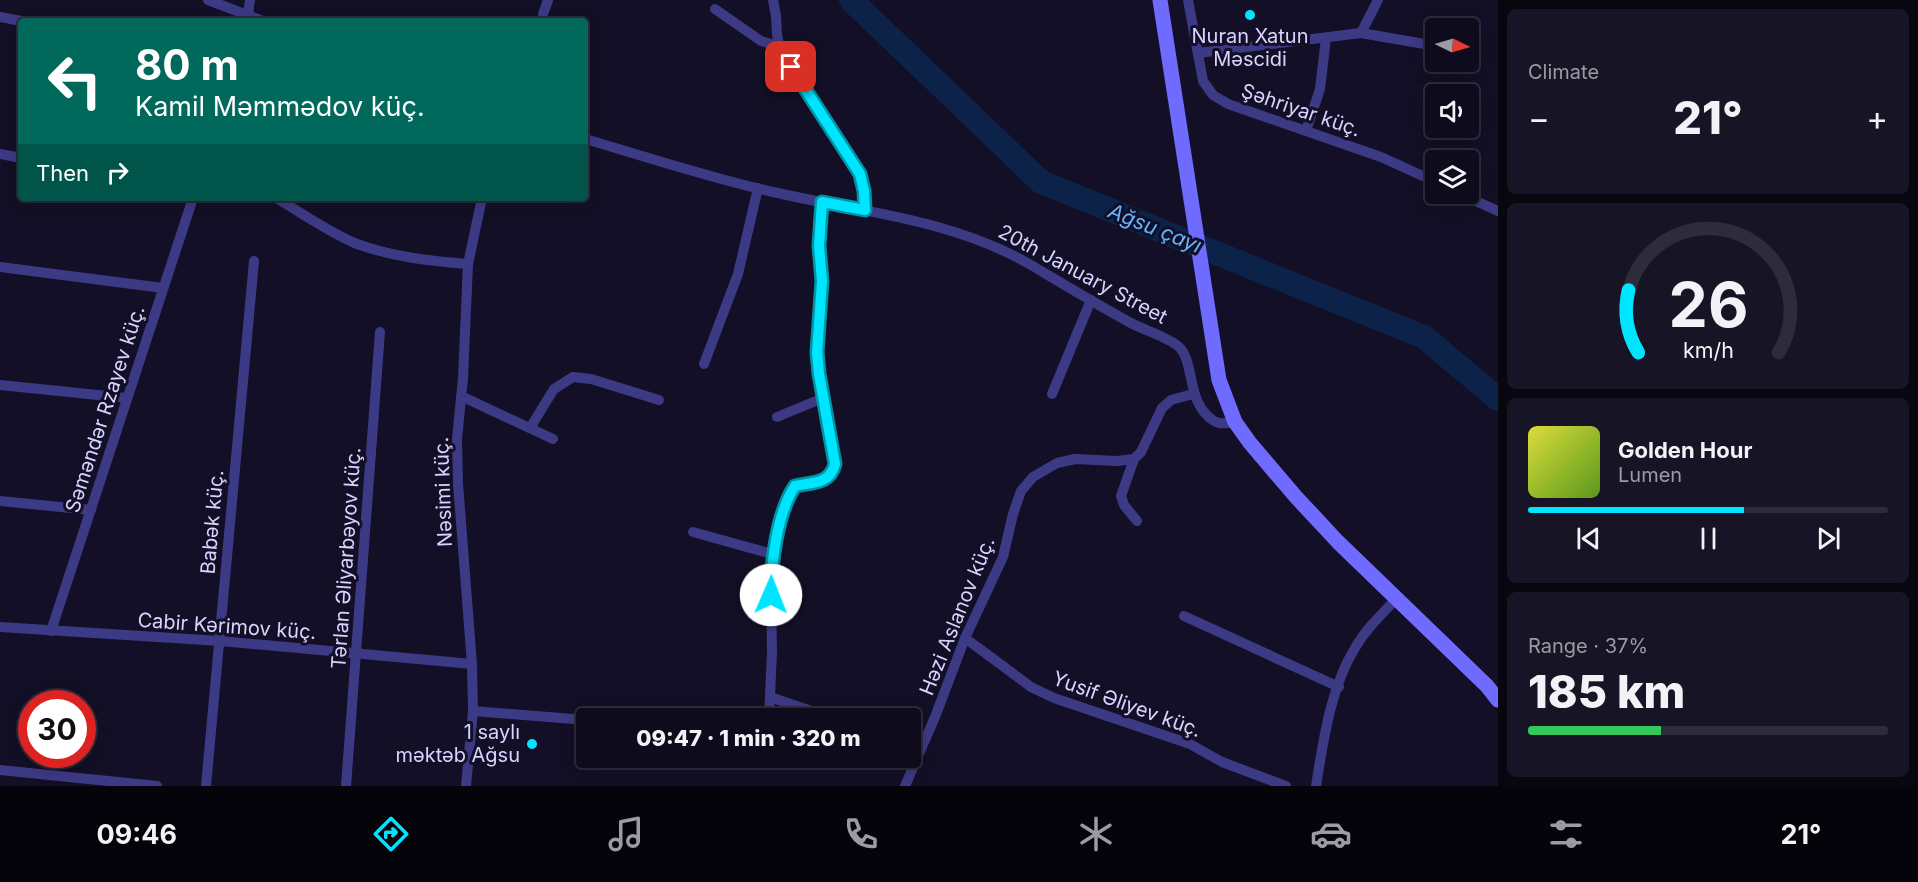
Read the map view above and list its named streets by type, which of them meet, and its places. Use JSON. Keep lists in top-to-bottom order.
{
  "streets": {
    "street": [
      "Şəhriyar küç.",
      "20th January Street",
      "Səməndər Rzayev küç.",
      "Nəsimi küç.",
      "Babək küç.",
      "Tərlan Əliyarbəyov küç.",
      "Həzi Aslanov küç.",
      "Cabir Kərimov küç.",
      "Yusif Əliyev küç."
    ]
  },
  "crossings": [
    ["Səməndər Rzayev küç.", "Cabir Kərimov küç."],
    ["Nəsimi küç.", "Cabir Kərimov küç."],
    ["Babək küç.", "Cabir Kərimov küç."],
    ["Tərlan Əliyarbəyov küç.", "Cabir Kərimov küç."],
    ["Həzi Aslanov küç.", "Yusif Əliyev küç."]
  ],
  "water": ["Ağsu çayı"],
  "places": ["Nuran Xatun Məscidi", "1 saylı məktəb Ağsu"],
  "north": "right",
  "page": {
    "tile": [
      "Climate",
      ["Range · 37%", "185 km"]
    ],
    "turn": ["80 m", "Kamil Məmmədov küç."],
    "heat": ["−", "21°", "+"],
    "then": "Then",
    "song": ["Golden Hour", "Lumen"],
    "limit": "30",
    "trip": "09:47 · 1 min · 320 m",
    "tabs": ["09:46", "21°"],
    "gauge": ["26", "km/h"]
  }
}
